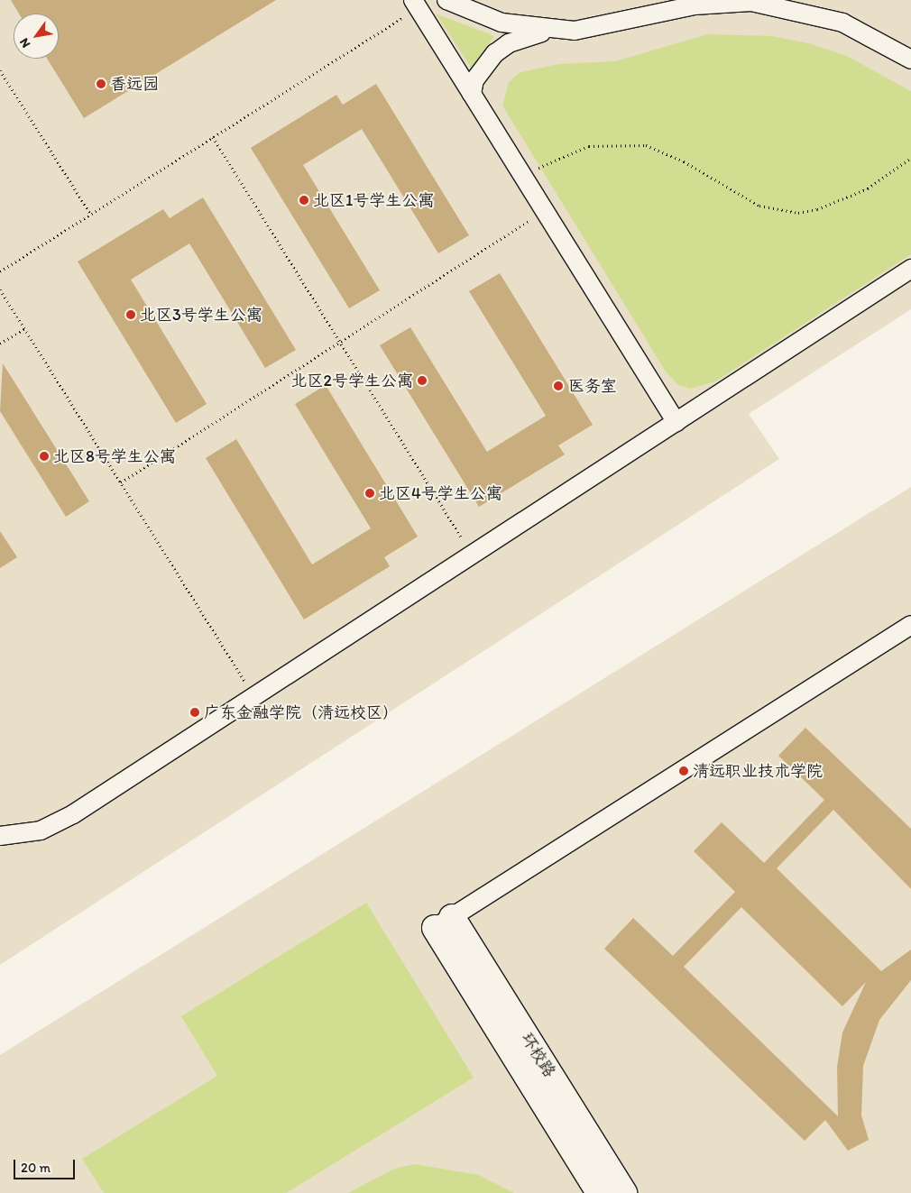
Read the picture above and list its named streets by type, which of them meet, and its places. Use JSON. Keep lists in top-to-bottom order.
{
  "streets": {
    "street": ["环校路"]
  },
  "places": [
    "香远园",
    "北区1号学生公寓",
    "北区3号学生公寓",
    "北区2号学生公寓",
    "医务室",
    "北区8号学生公寓",
    "北区4号学生公寓",
    "广东金融学院（清远校区）",
    "清远职业技术学院"
  ],
  "scale_bar": "20 m",
  "north": "bottom left"
}
